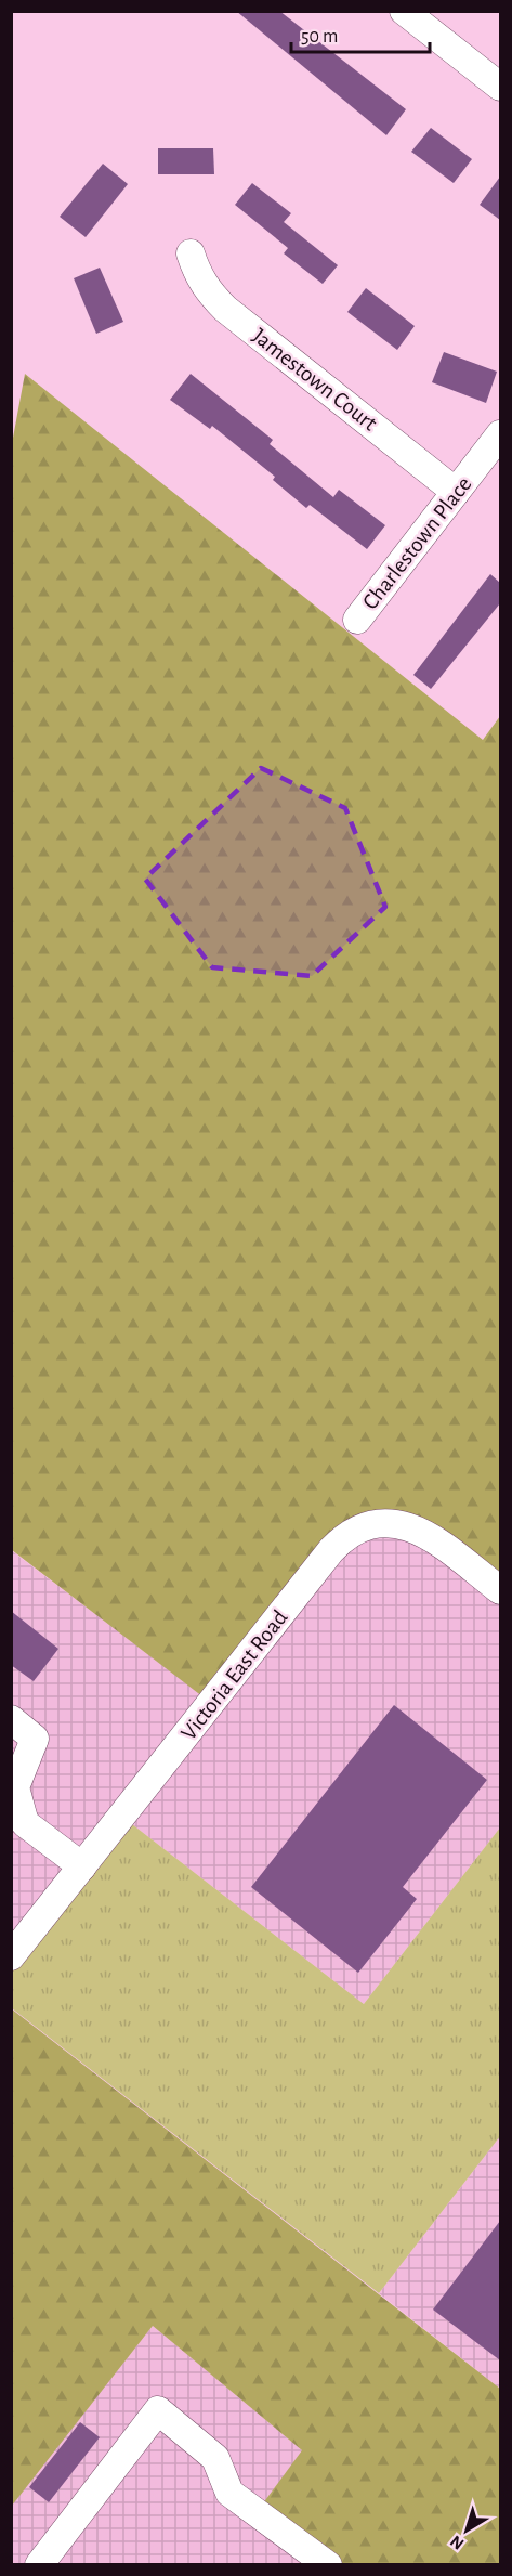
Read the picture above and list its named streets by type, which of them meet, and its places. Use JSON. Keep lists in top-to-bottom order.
{
  "streets": {
    "street": ["Jamestown Court", "Charlestown Place", "Victoria East Road"]
  },
  "crossings": [
    ["Jamestown Court", "Charlestown Place"]
  ],
  "scale_bar": "50 m",
  "north": "bottom left"
}
